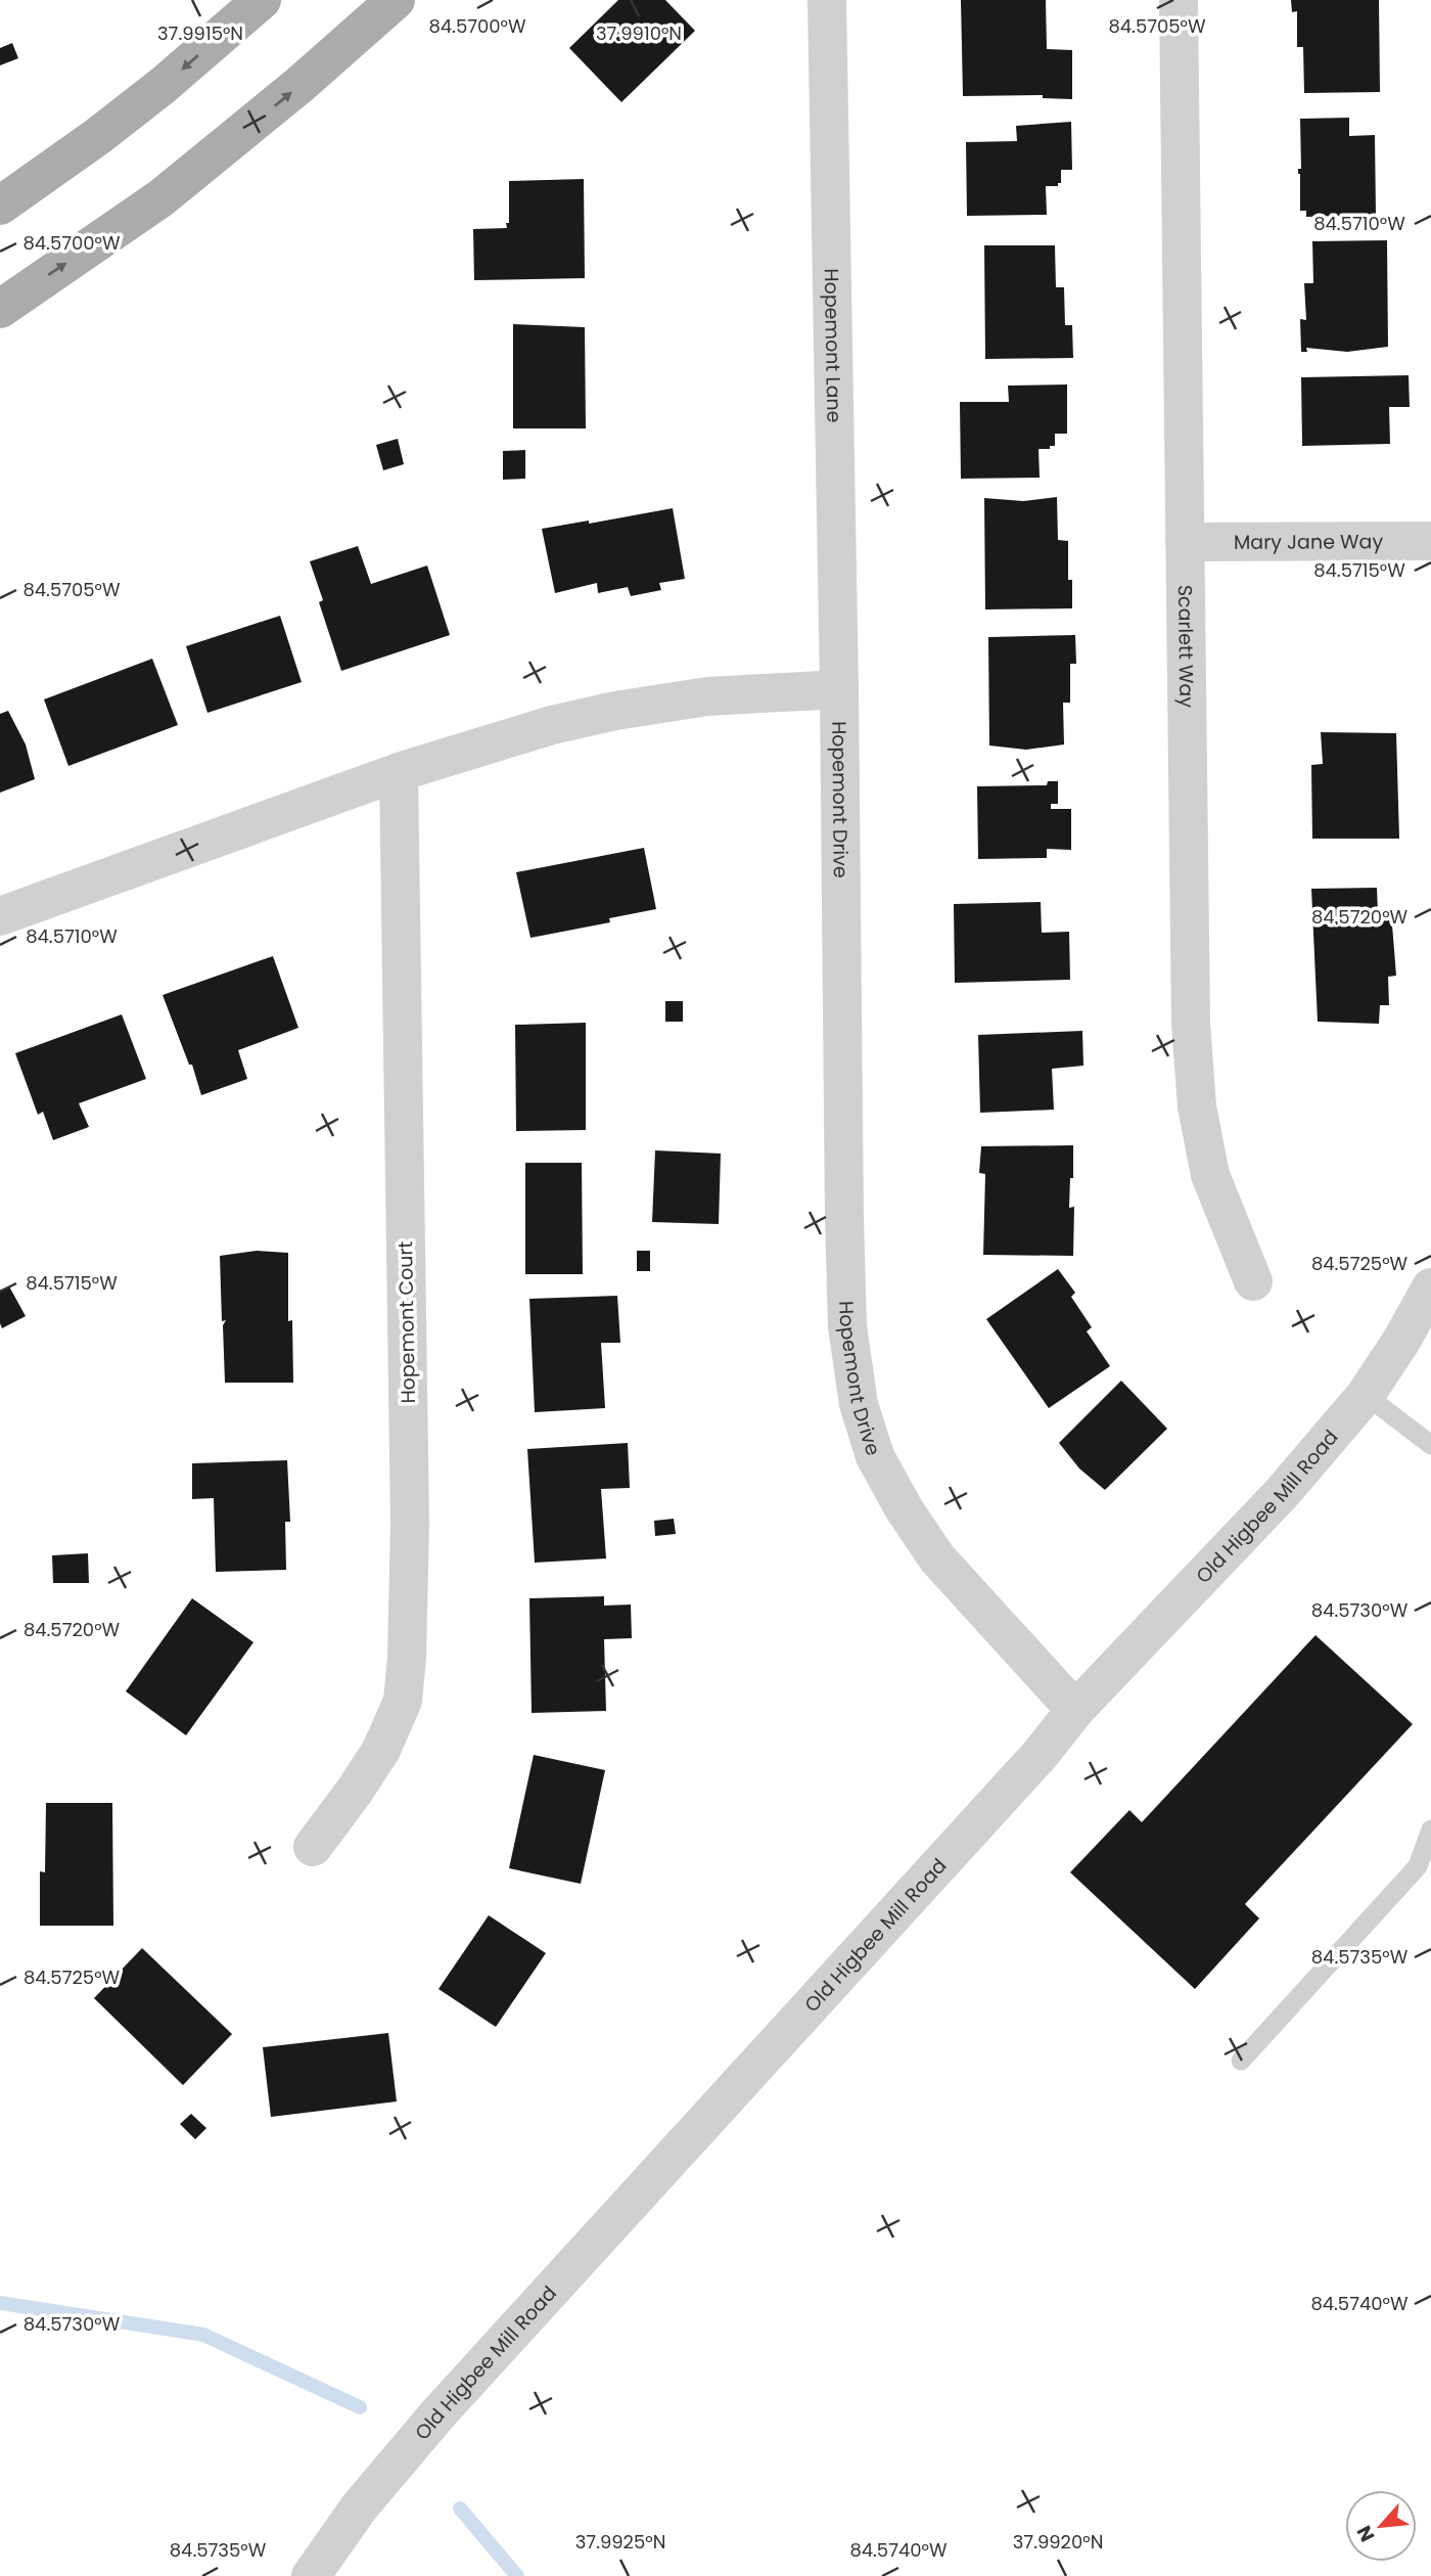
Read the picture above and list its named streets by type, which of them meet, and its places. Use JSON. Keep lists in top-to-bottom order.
{
  "streets": {
    "street": [
      "Hopemont Lane",
      "Mary Jane Way",
      "Scarlett Way",
      "Hopemont Drive",
      "Hopemont Court",
      "Old Higbee Mill Road"
    ]
  },
  "crossings": [
    ["Hopemont Lane", "Hopemont Drive"],
    ["Mary Jane Way", "Scarlett Way"],
    ["Hopemont Drive", "Old Higbee Mill Road"]
  ],
  "north": "bottom left",
  "coordinates": [
    "84.5700°W",
    "84.5705°W",
    "37.9915°N",
    "37.9910°N",
    "84.5710°W",
    "84.5715°W",
    "84.5720°W",
    "84.5725°W",
    "84.5730°W",
    "84.5735°W",
    "84.5740°W",
    "37.9925°N",
    "37.9920°N"
  ]
}
